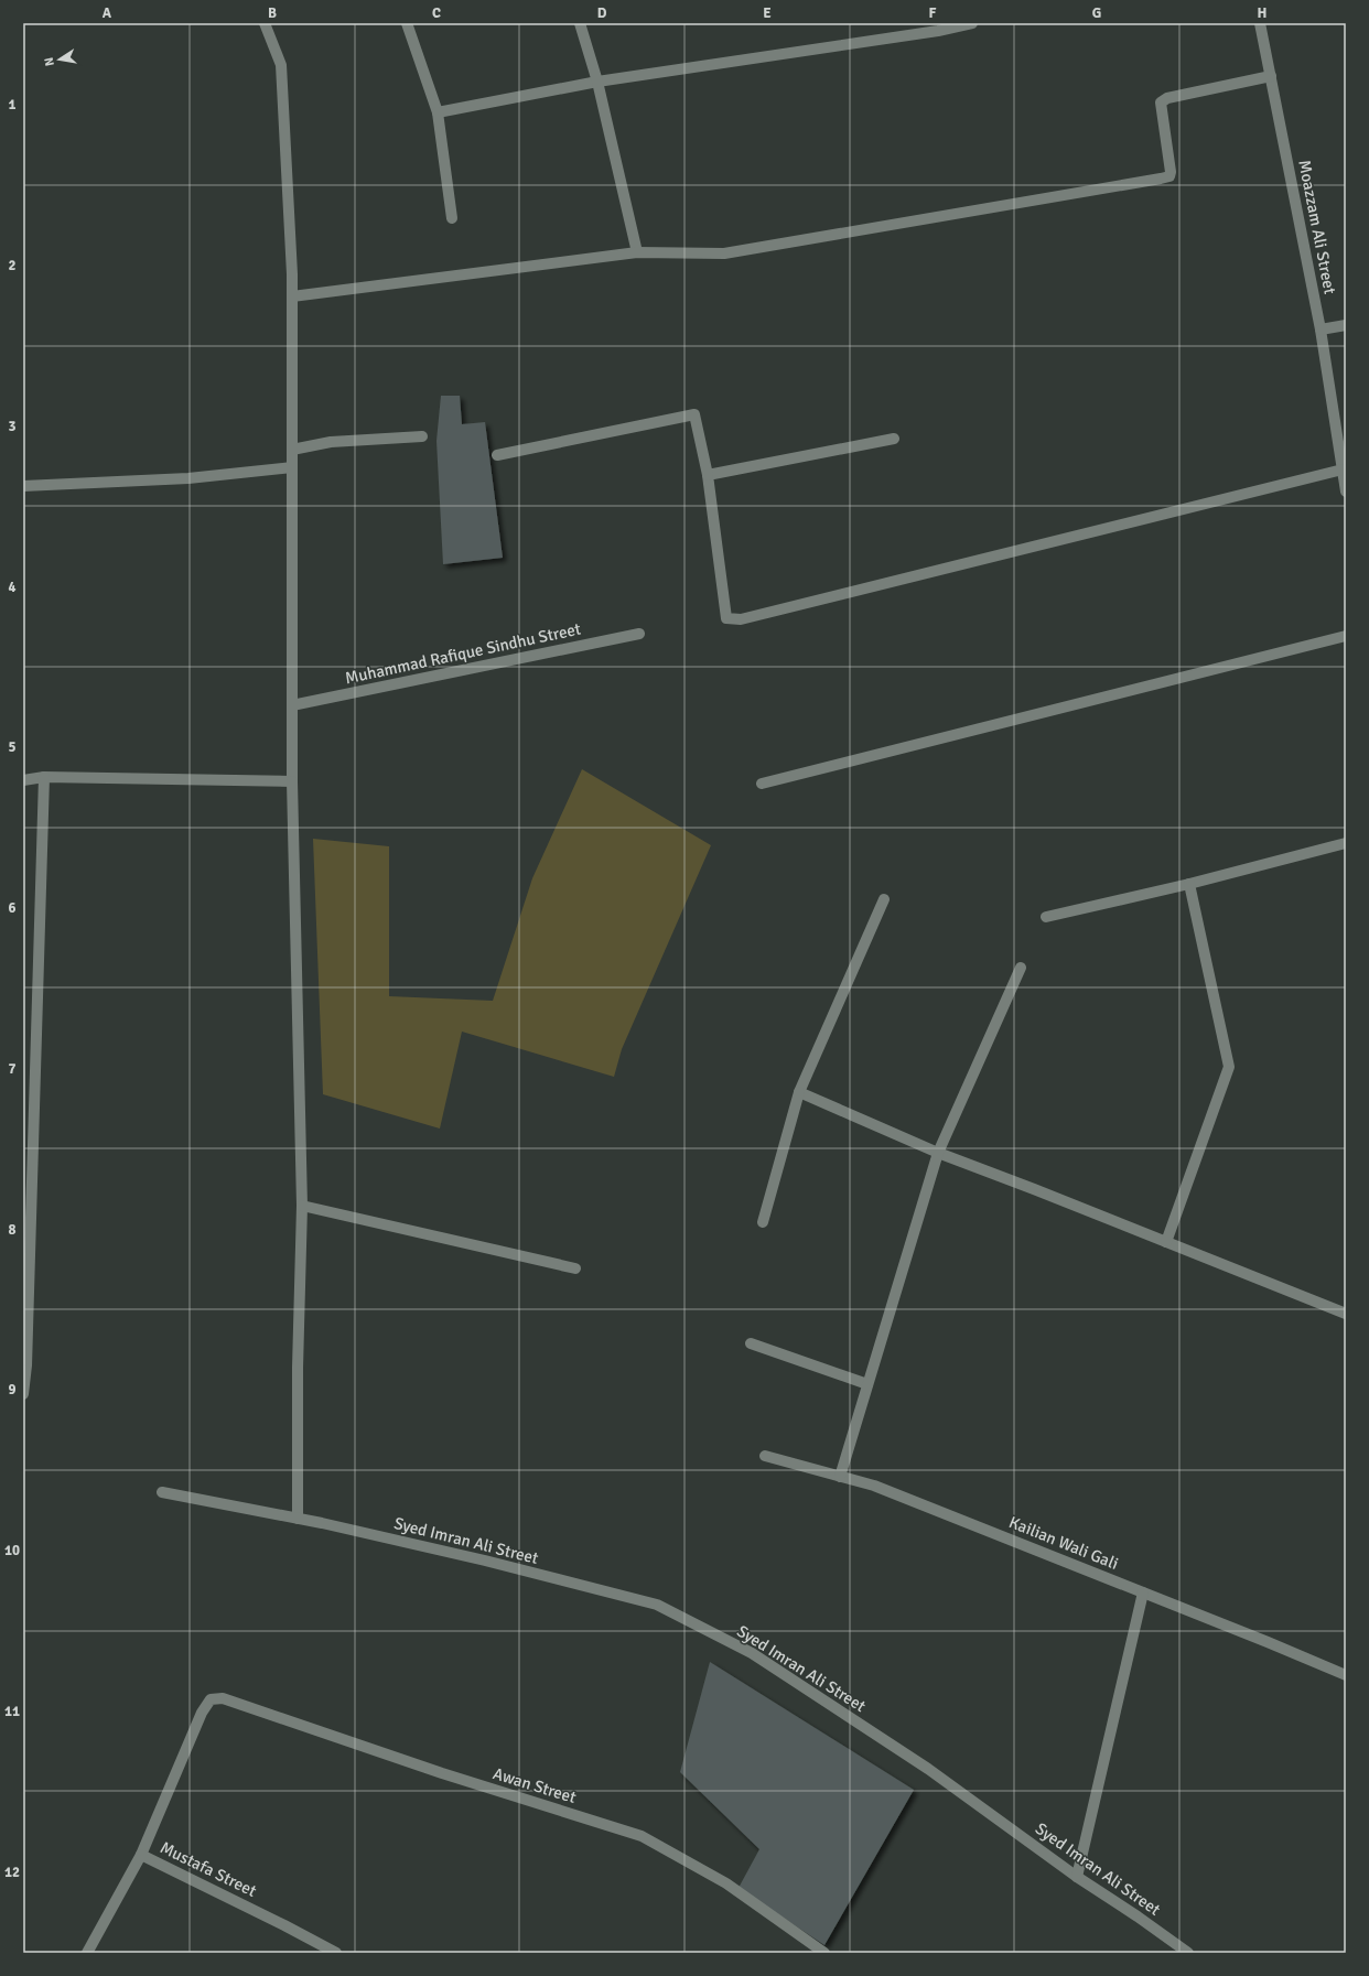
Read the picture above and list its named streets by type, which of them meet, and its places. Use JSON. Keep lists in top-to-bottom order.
{
  "streets": {
    "street": [
      "Moazzam Ali Street",
      "Muhammad Rafique Sindhu Street",
      "Syed Imran Ali Street",
      "Kailian Wali Gali",
      "Awan Street",
      "Mustafa Street"
    ]
  },
  "crossings": [
    ["Awan Street", "Mustafa Street"]
  ],
  "north": "left",
  "grid": {
    "columns": [
      "A",
      "B",
      "C",
      "D",
      "E",
      "F",
      "G",
      "H"
    ],
    "rows": [
      "1",
      "2",
      "3",
      "4",
      "5",
      "6",
      "7",
      "8",
      "9",
      "10",
      "11",
      "12"
    ]
  }
}
